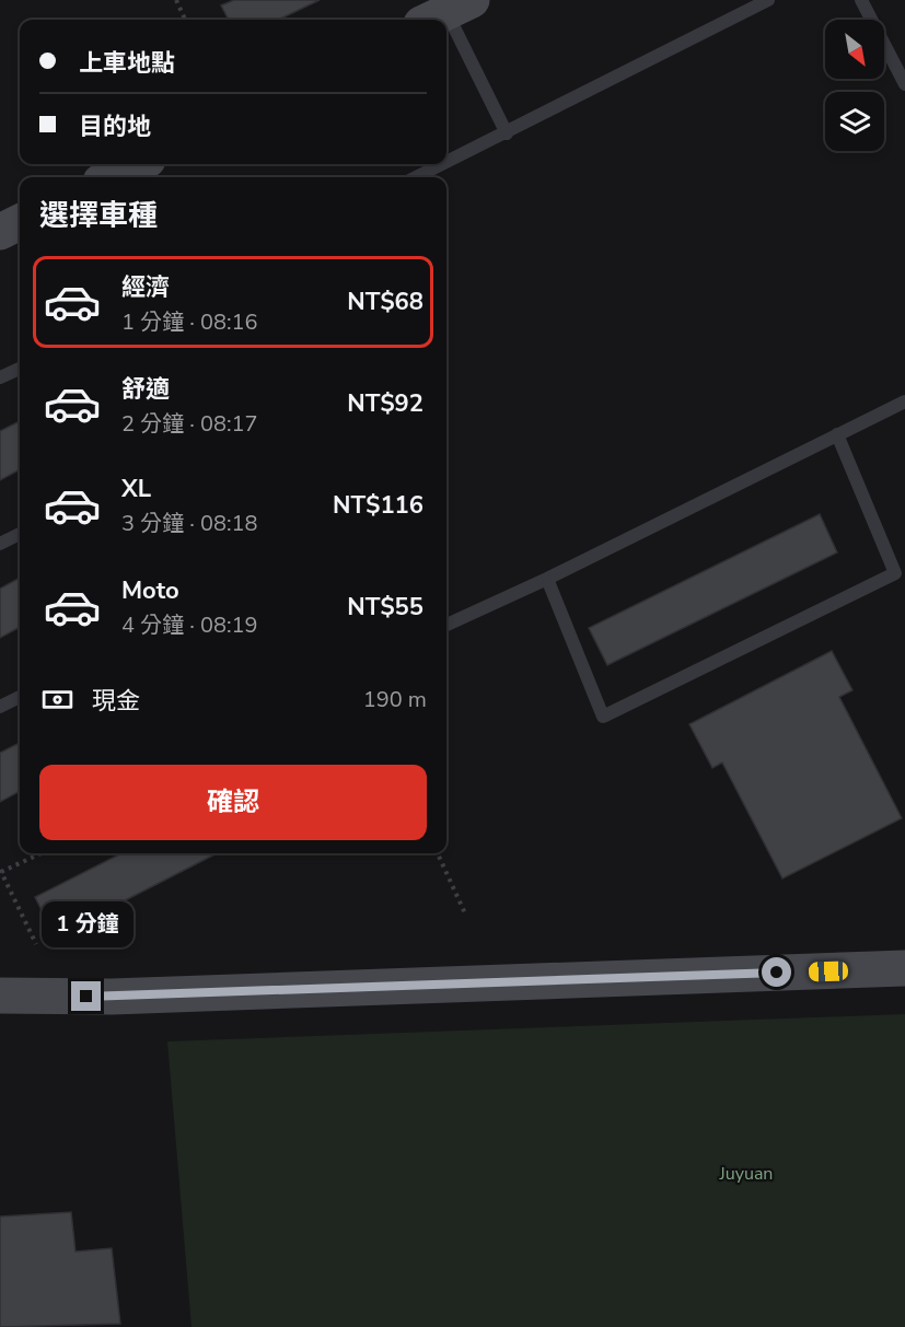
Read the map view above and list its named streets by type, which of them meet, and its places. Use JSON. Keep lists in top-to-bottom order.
{
  "parks": ["Juyuan"],
  "north": "bottom right",
  "page": {
    "banner": ["上車地點", "目的地"],
    "heading": "選擇車種",
    "list": [
      {
        "name": "經濟",
        "note": "1 分鐘 · 08:16",
        "value": "NT$68"
      },
      {
        "name": "舒適",
        "note": "2 分鐘 · 08:17",
        "value": "NT$92"
      },
      {
        "name": "XL",
        "note": "3 分鐘 · 08:18",
        "value": "NT$116"
      },
      {
        "name": "Moto",
        "note": "4 分鐘 · 08:19",
        "value": "NT$55"
      }
    ],
    "pay": ["現金", "190 m"],
    "buttons": "確認",
    "bubble": "1 分鐘"
  }
}
